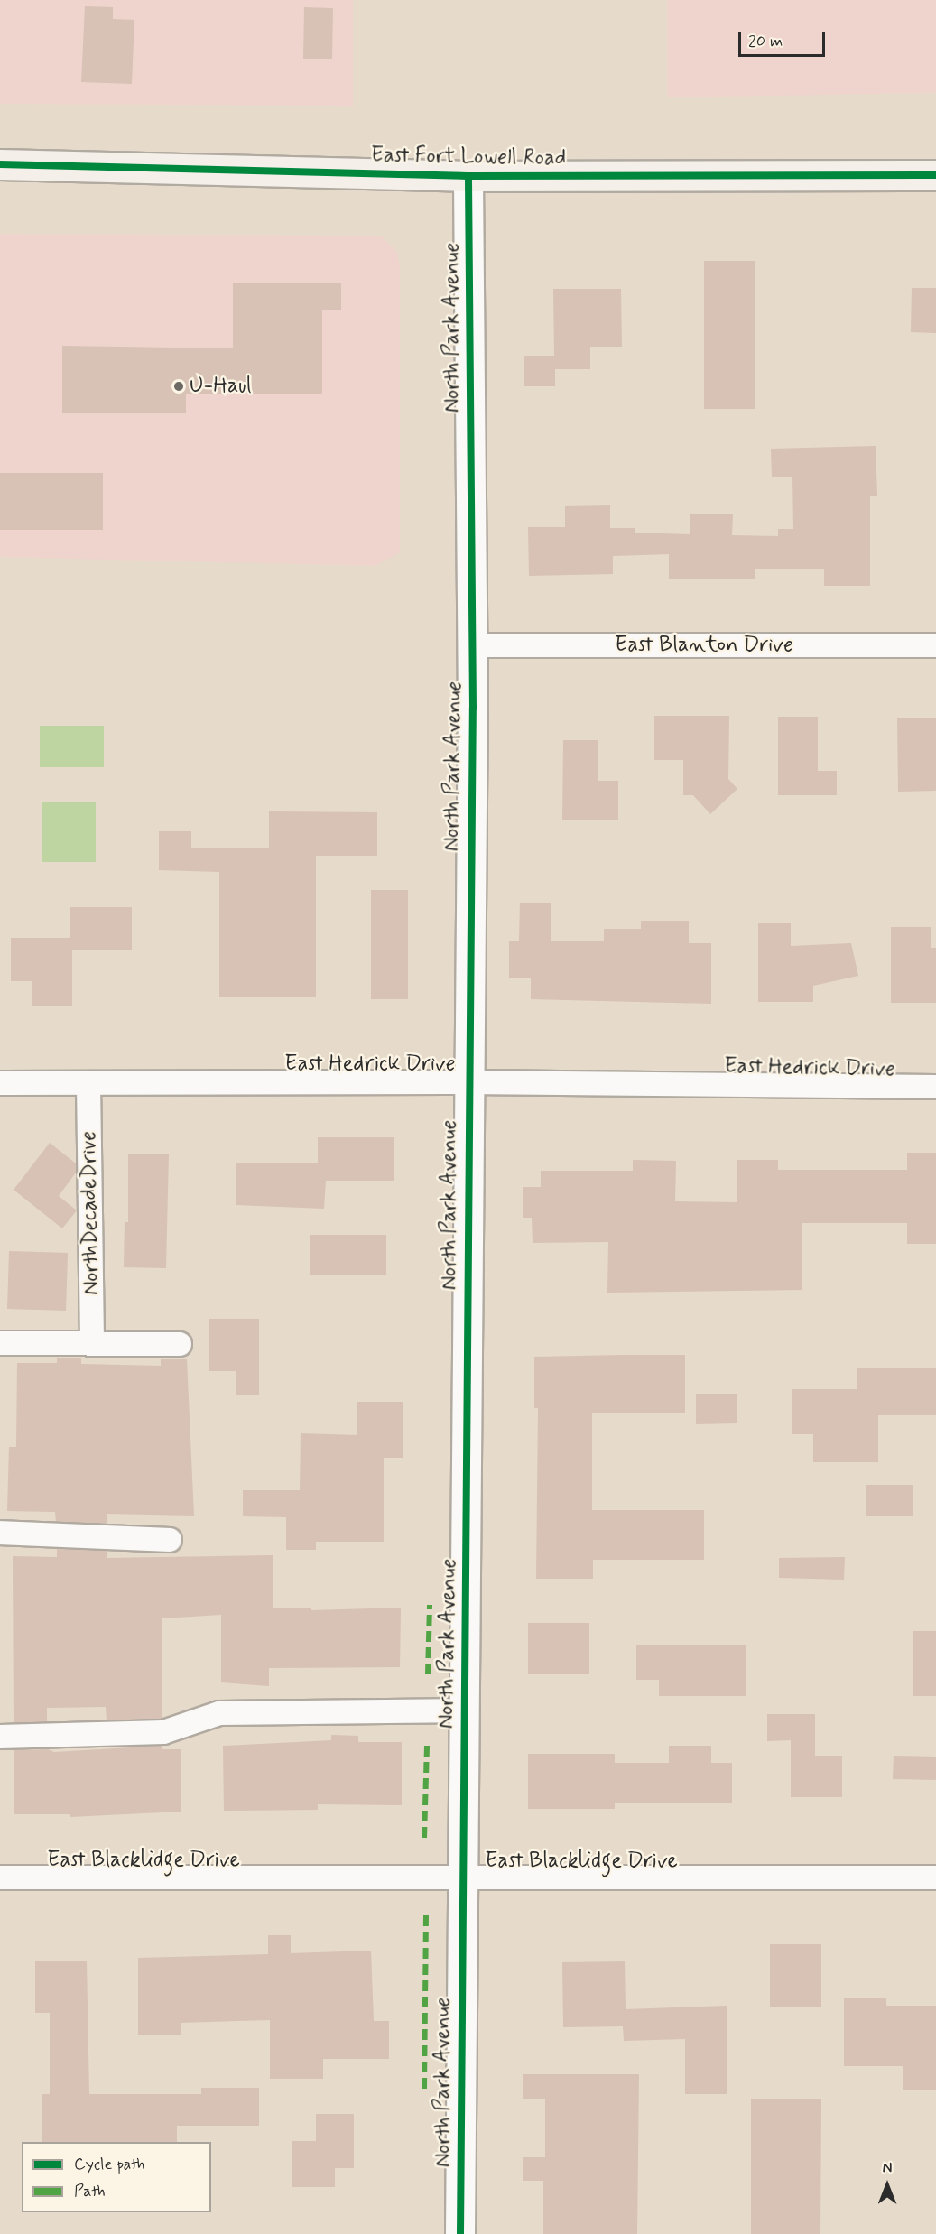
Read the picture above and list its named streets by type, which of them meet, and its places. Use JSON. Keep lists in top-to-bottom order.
{
  "streets": {
    "main road": ["East Fort Lowell Road"],
    "street": [
      "North Park Avenue",
      "East Blanton Drive",
      "East Hedrick Drive",
      "NorthDecadeDrive",
      "East Blacklidge Drive"
    ]
  },
  "crossings": [
    ["East Fort Lowell Road", "North Park Avenue"],
    ["North Park Avenue", "East Blanton Drive"],
    ["North Park Avenue", "East Hedrick Drive"],
    ["North Park Avenue", "East Blacklidge Drive"],
    ["East Hedrick Drive", "NorthDecadeDrive"]
  ],
  "places": ["U-Haul"],
  "legend": ["Cycle path", "Path"],
  "scale_bar": "20 m",
  "north": "top"
}
